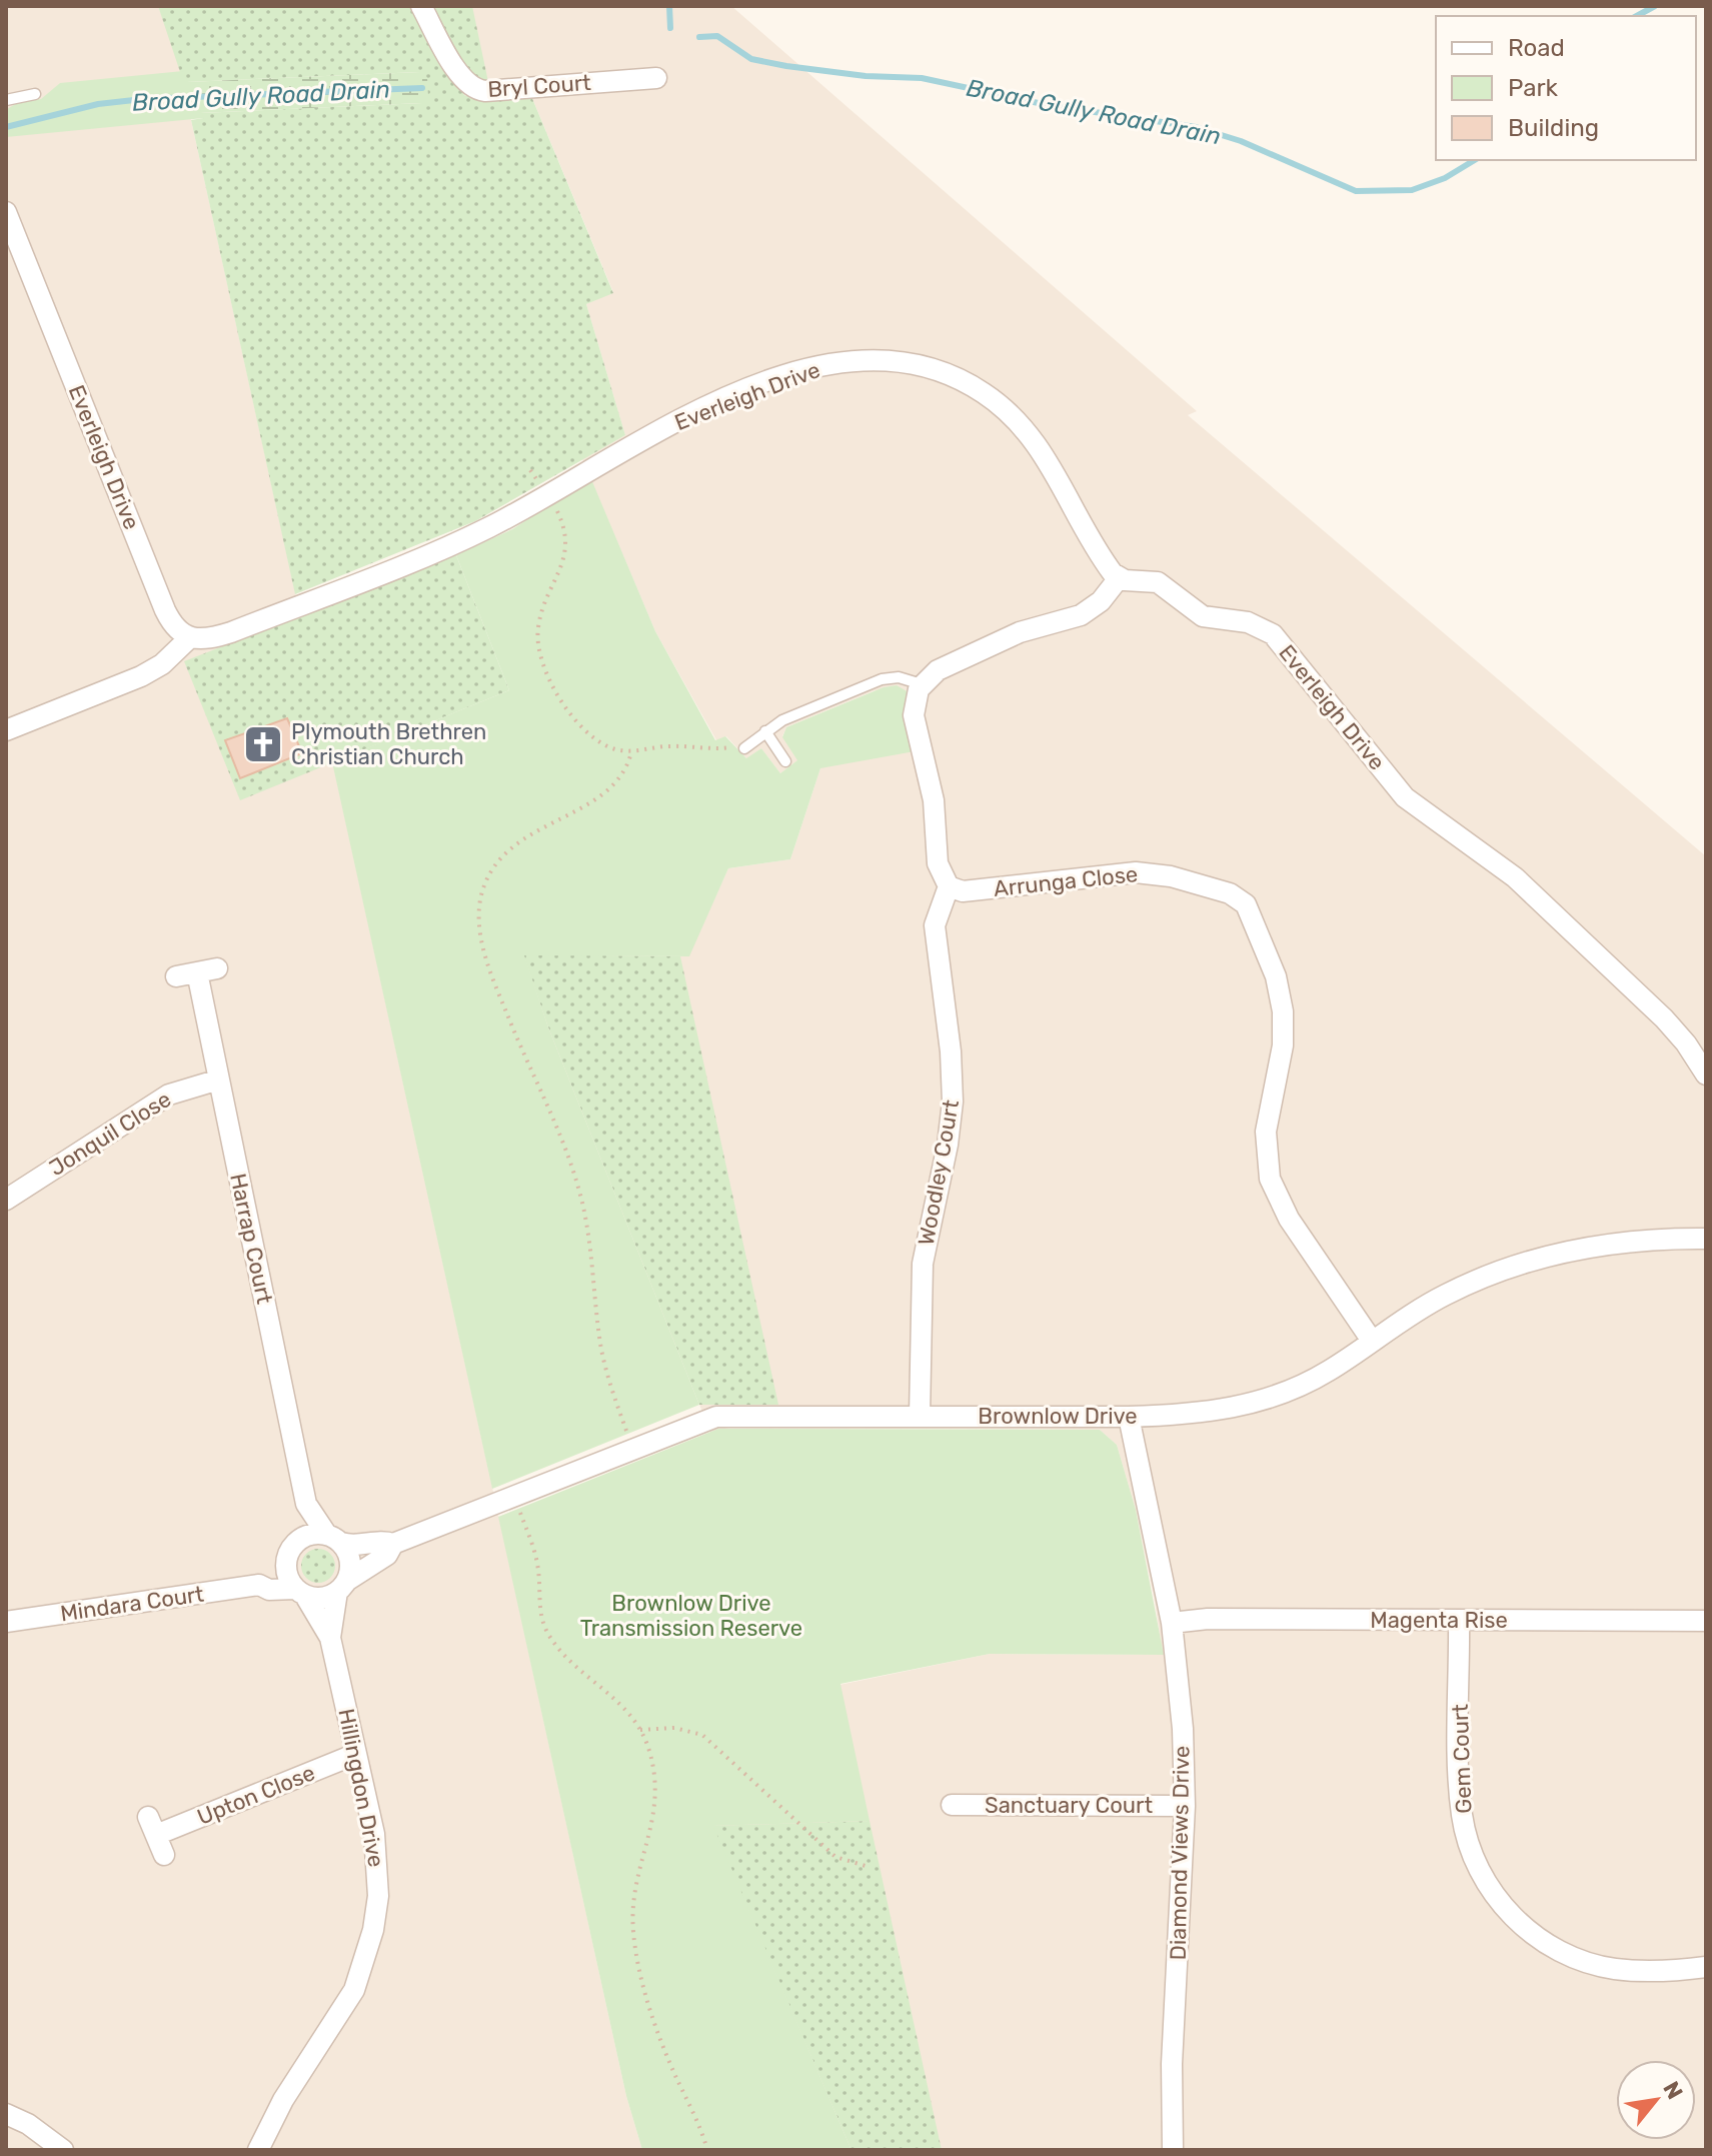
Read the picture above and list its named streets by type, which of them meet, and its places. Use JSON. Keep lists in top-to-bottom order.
{
  "streets": {
    "street": [
      "Bryl Court",
      "Everleigh Drive",
      "Arrunga Close",
      "Jonquil Close",
      "Woodley Court",
      "Harrap Court",
      "Brownlow Drive",
      "Mindara Court",
      "Magenta Rise",
      "Gem Court",
      "Hillingdon Drive",
      "Upton Close",
      "Sanctuary Court",
      "Diamond Views Drive"
    ]
  },
  "crossings": [
    ["Arrunga Close", "Woodley Court"],
    ["Arrunga Close", "Brownlow Drive"],
    ["Jonquil Close", "Harrap Court"],
    ["Woodley Court", "Brownlow Drive"],
    ["Harrap Court", "Brownlow Drive"],
    ["Harrap Court", "Mindara Court"],
    ["Harrap Court", "Hillingdon Drive"],
    ["Brownlow Drive", "Mindara Court"],
    ["Brownlow Drive", "Hillingdon Drive"],
    ["Brownlow Drive", "Diamond Views Drive"],
    ["Mindara Court", "Hillingdon Drive"],
    ["Magenta Rise", "Gem Court"],
    ["Magenta Rise", "Diamond Views Drive"],
    ["Hillingdon Drive", "Upton Close"],
    ["Sanctuary Court", "Diamond Views Drive"]
  ],
  "water": ["Broad Gully Road Drain"],
  "parks": ["Brownlow Drive Transmission Reserve"],
  "places": {
    "church": ["Plymouth Brethren Christian Church"]
  },
  "legend": ["Road", "Park", "Building"],
  "north": "top right"
}
